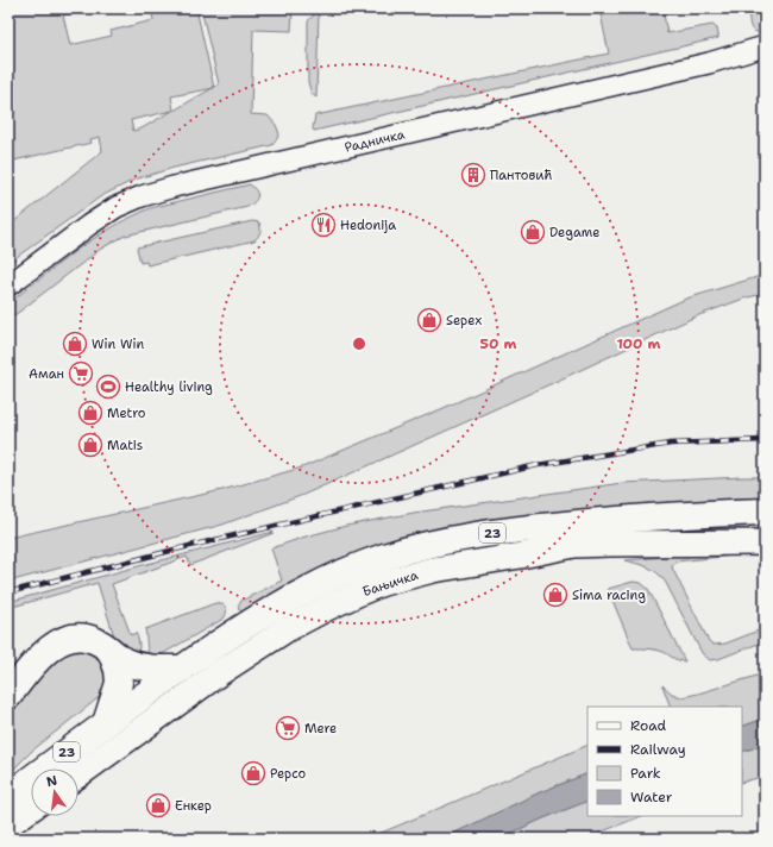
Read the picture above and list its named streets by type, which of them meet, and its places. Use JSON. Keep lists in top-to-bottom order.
{
  "streets": {
    "main road": ["23"],
    "street": ["Радничка", "Бањичка"]
  },
  "places": {
    "building": ["Пантовић"],
    "restaurant": ["Hedonija"],
    "shop": [
      "Degame",
      "Sepex",
      "Win Win",
      "Metro",
      "Matis",
      "Sima racing",
      "Pepco",
      "Енкер"
    ],
    "supermarket": ["Аман", "Mere"],
    "sports": ["Healthy living"]
  },
  "legend": [
    "Road",
    "Railway",
    "Park",
    "Water"
  ],
  "north": "top",
  "rings": ["50 m", "100 m"]
}
